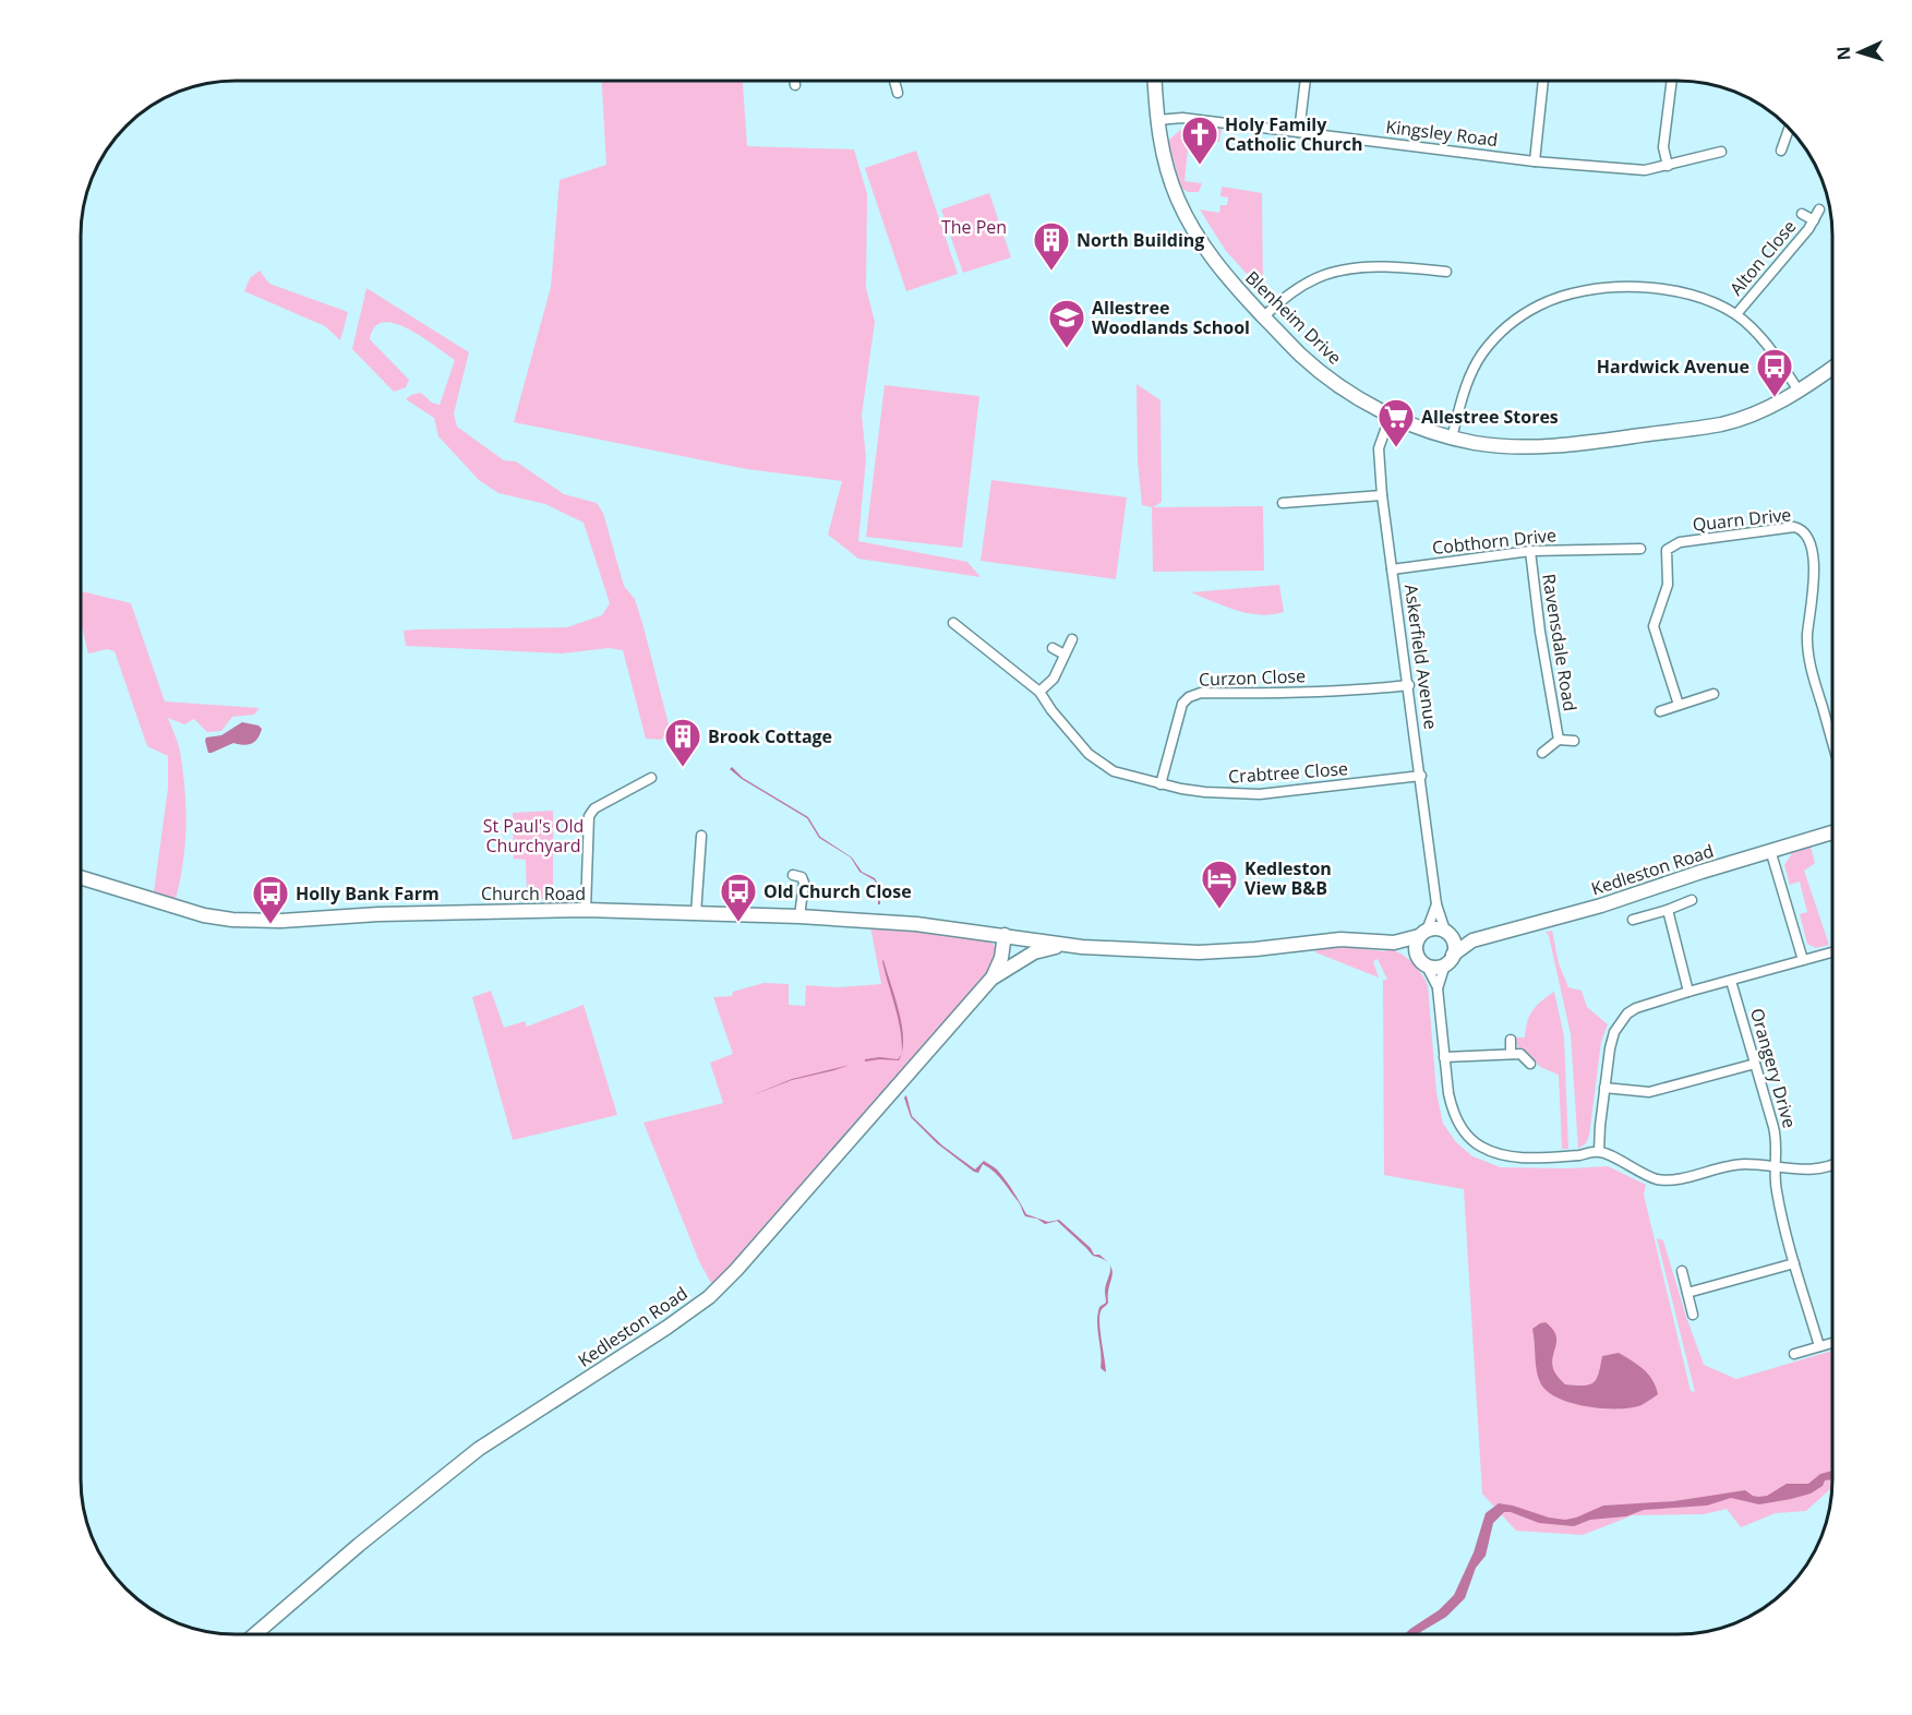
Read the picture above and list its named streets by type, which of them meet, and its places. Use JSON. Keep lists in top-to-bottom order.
{
  "streets": {
    "street": [
      "Kingsley Road",
      "Alton Close",
      "Blenheim Drive",
      "Quarn Drive",
      "Cobthorn Drive",
      "Ravensdale Road",
      "Askerfield Avenue",
      "Curzon Close",
      "Crabtree Close",
      "Kedleston Road",
      "Church Road",
      "Orangery Drive"
    ]
  },
  "crossings": [
    ["Kingsley Road", "Blenheim Drive"],
    ["Blenheim Drive", "Askerfield Avenue"],
    ["Cobthorn Drive", "Ravensdale Road"],
    ["Cobthorn Drive", "Askerfield Avenue"],
    ["Askerfield Avenue", "Curzon Close"],
    ["Askerfield Avenue", "Crabtree Close"],
    ["Askerfield Avenue", "Kedleston Road"],
    ["Curzon Close", "Crabtree Close"],
    ["Kedleston Road", "Church Road"]
  ],
  "parks": ["The Pen", "St Paul's Old Churchyard"],
  "places": {
    "church": ["Holy Family Catholic Church"],
    "building": ["North Building", "Brook Cottage"],
    "school or university": ["Allestree Woodlands School"],
    "bus stop": ["Hardwick Avenue", "Old Church Close", "Holly Bank Farm"],
    "supermarket": ["Allestree Stores"],
    "hotel": ["Kedleston View B&B"]
  },
  "north": "left"
}
